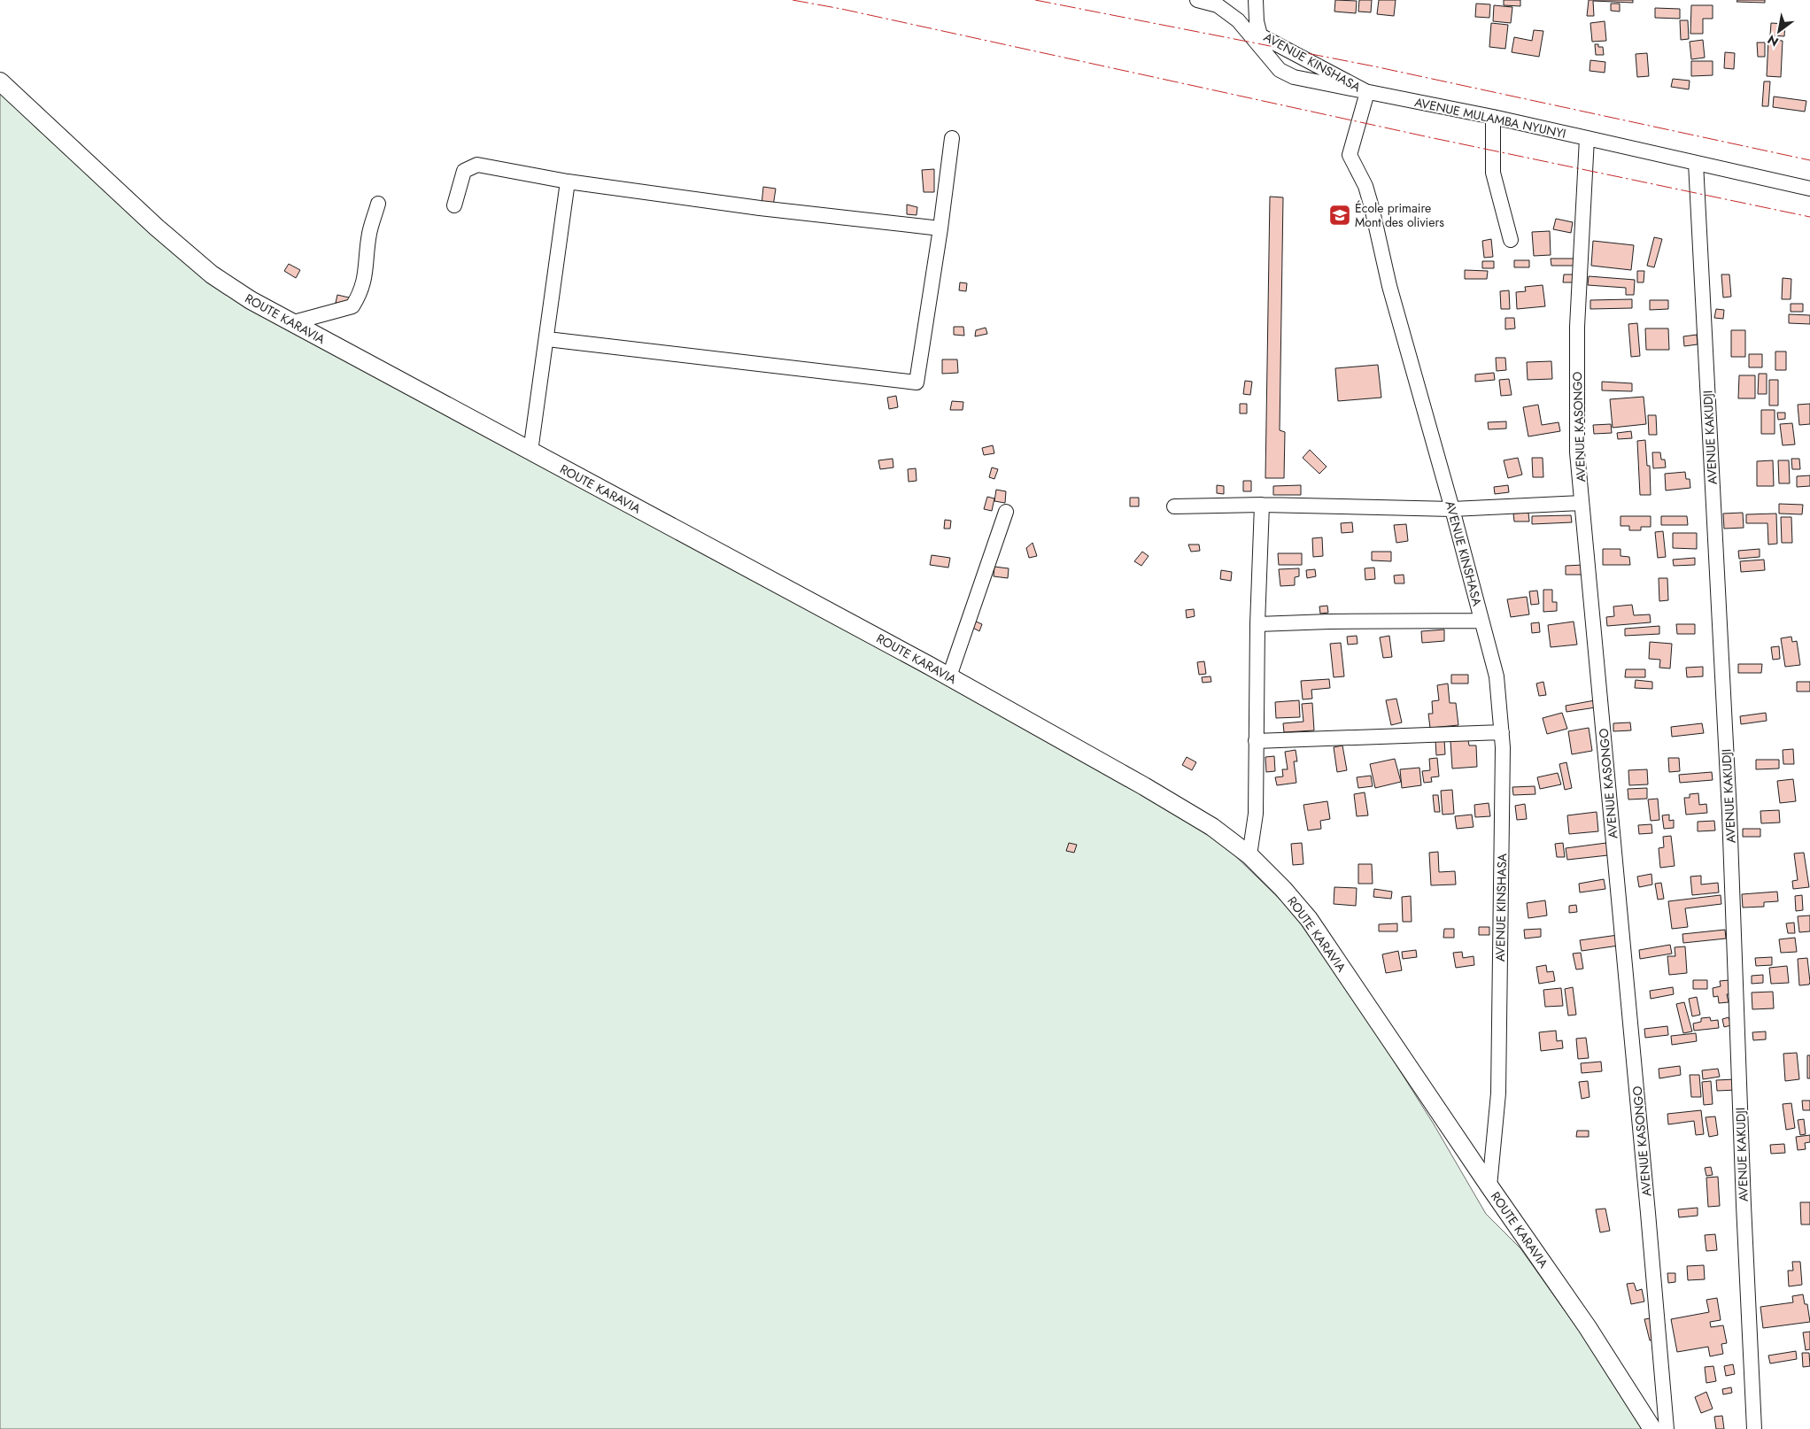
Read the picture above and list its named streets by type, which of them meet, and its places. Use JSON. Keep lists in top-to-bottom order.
{
  "streets": {
    "street": [
      "AVENUE KINSHASA",
      "AVENUE MULAMBA NYUNYI",
      "ROUTE KARAVIA",
      "AVENUE KASONGO",
      "AVENUE KAKUDJI"
    ]
  },
  "crossings": [
    ["AVENUE KINSHASA", "AVENUE MULAMBA NYUNYI"],
    ["AVENUE KINSHASA", "ROUTE KARAVIA"],
    ["AVENUE MULAMBA NYUNYI", "AVENUE KASONGO"],
    ["AVENUE MULAMBA NYUNYI", "AVENUE KAKUDJI"]
  ],
  "places": {
    "school or university": ["École primaire Mont des oliviers"]
  },
  "north": "bottom left"
}
